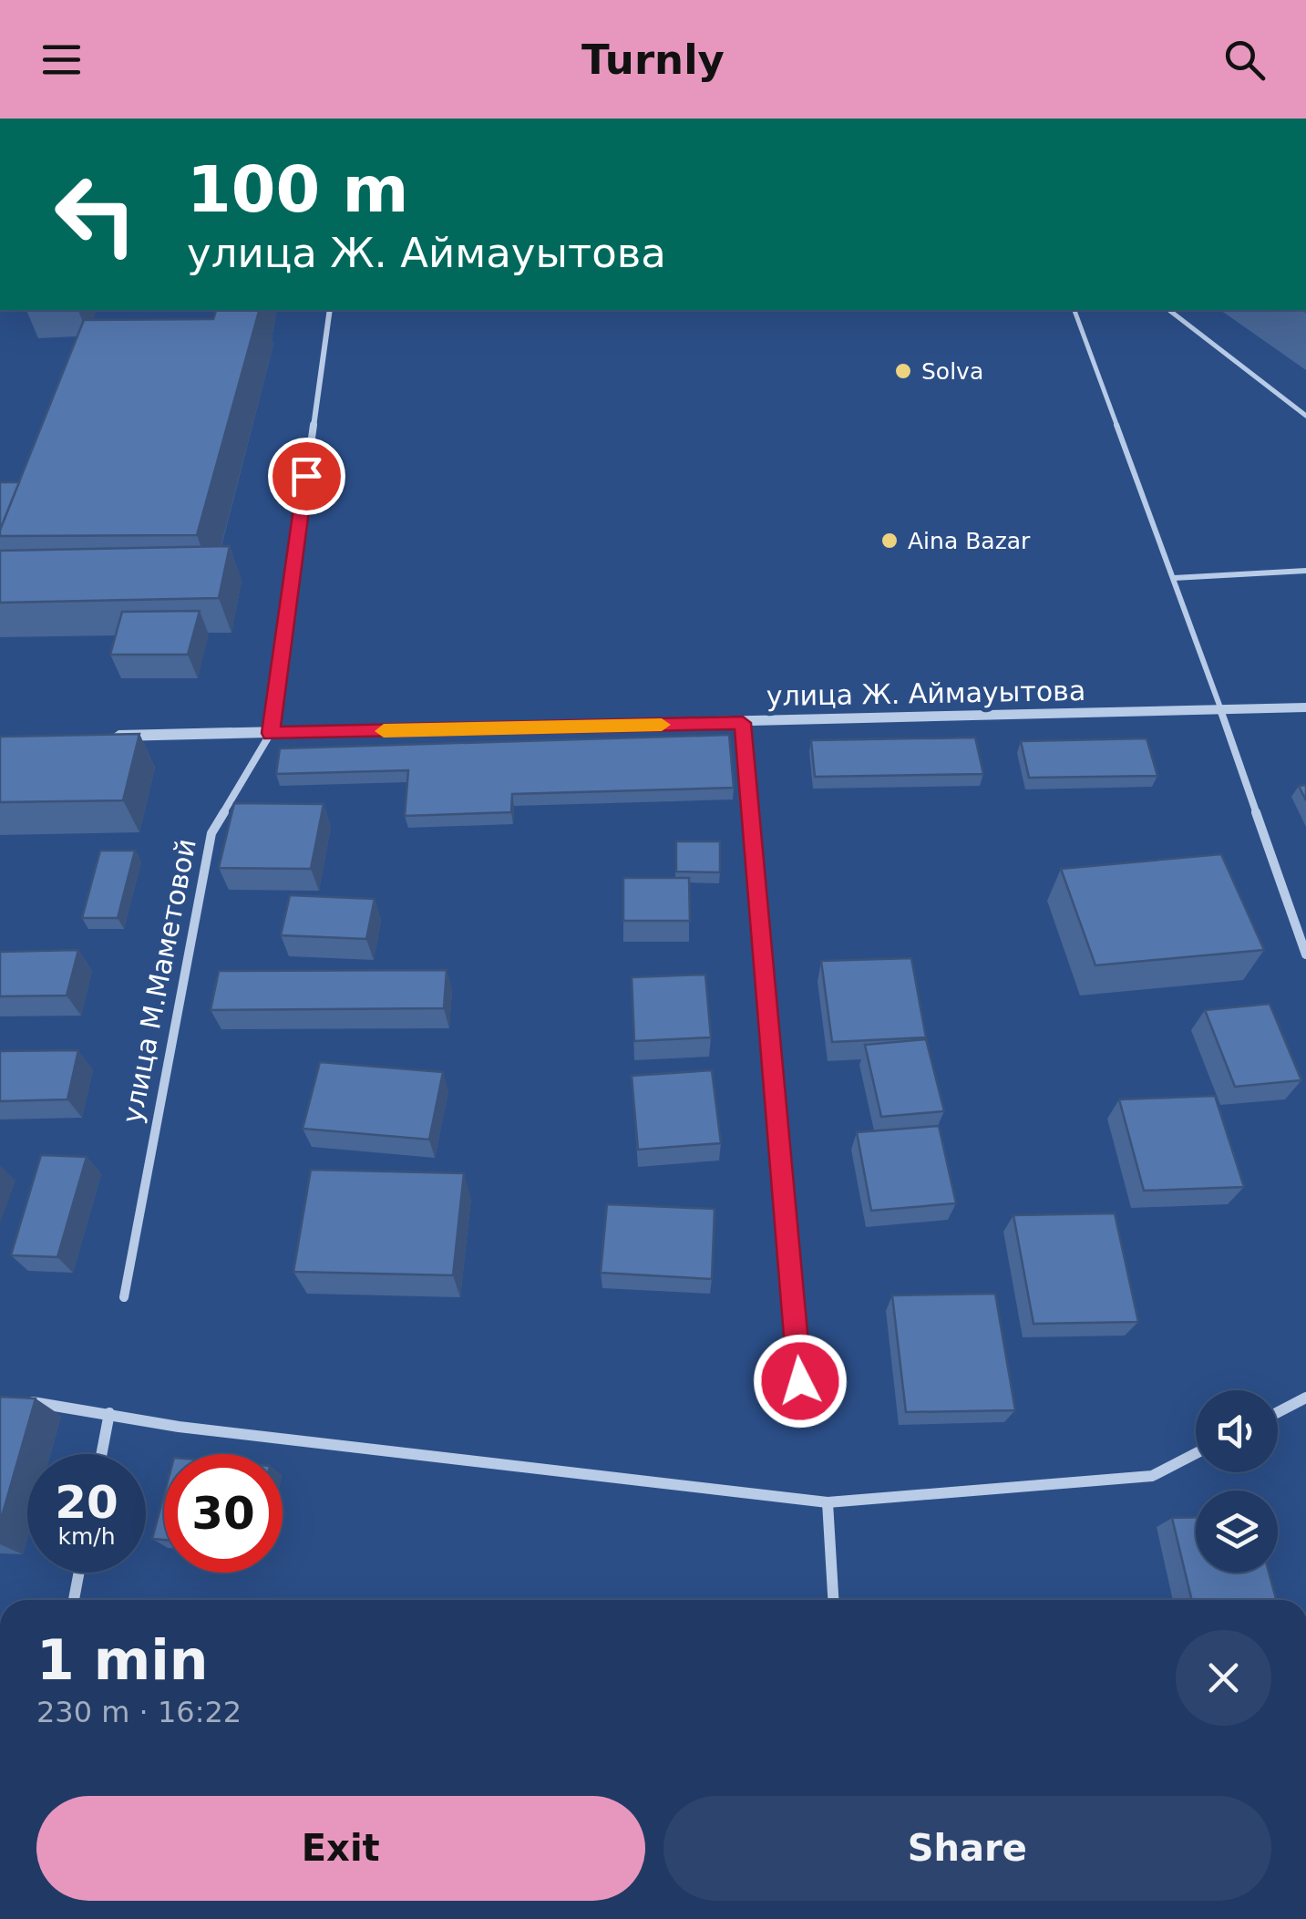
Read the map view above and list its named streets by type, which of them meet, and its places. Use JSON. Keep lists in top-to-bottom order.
{
  "streets": {
    "street": ["улица Ж. Аймауытова", "улица М.Маметовой"]
  },
  "crossings": [
    ["улица Ж. Аймауытова", "улица М.Маметовой"]
  ],
  "places": ["Solva", "Aina Bazar"],
  "page": {
    "header": "Turnly",
    "turn": ["100 m", "улица Ж. Аймауытова"],
    "speed": "20 km/h",
    "limit": "30",
    "heading": ["1 min", "230 m · 16:22"],
    "buttons": ["Exit", "Share"]
  }
}
